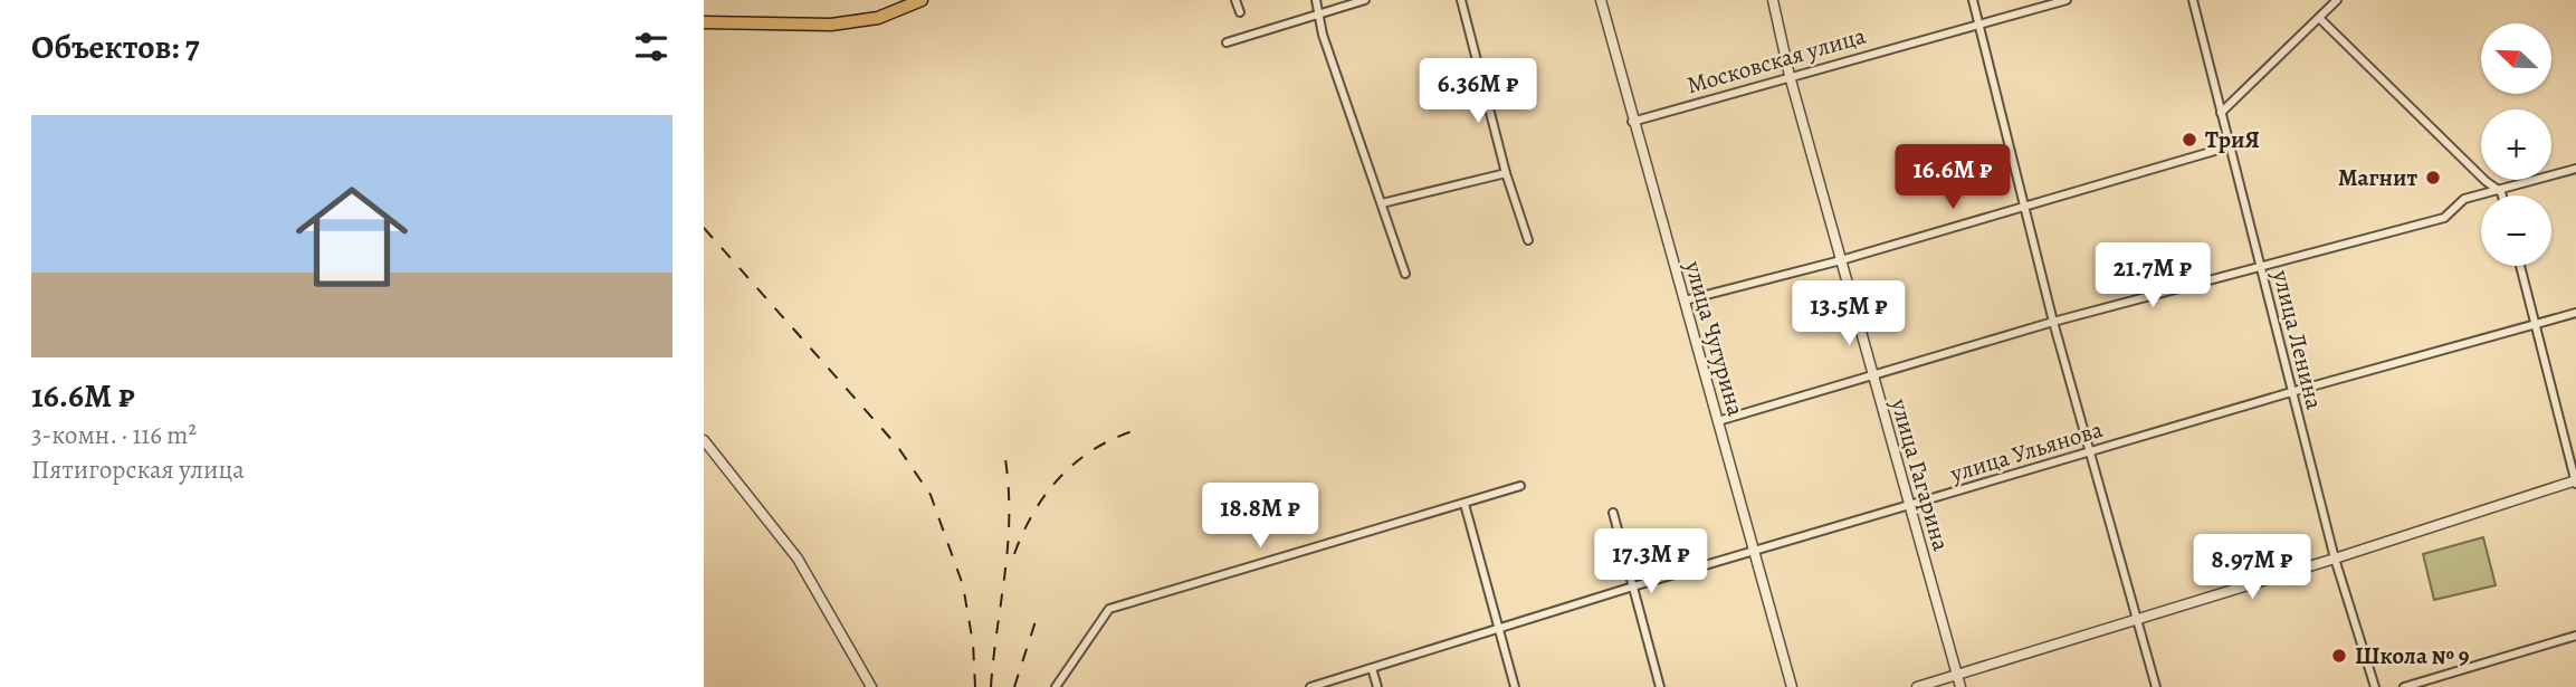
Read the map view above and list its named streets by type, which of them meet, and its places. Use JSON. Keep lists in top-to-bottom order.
{
  "streets": {
    "street": [
      "Московская улица",
      "улица Чугурина",
      "улица Ленина",
      "улица Ульянова",
      "улица Гагарина"
    ]
  },
  "crossings": [
    ["Московская улица", "улица Чугурина"],
    ["Московская улица", "улица Гагарина"],
    ["улица Чугурина", "улица Ульянова"],
    ["улица Ленина", "улица Ульянова"],
    ["улица Ульянова", "улица Гагарина"]
  ],
  "places": ["ТриЯ", "Магнит", "Школа № 9"],
  "north": "top left",
  "page": {
    "heading": "Объектов: 7",
    "map_buttons": ["+", "−"],
    "price": [
      "6.36M ₽",
      "16.6M ₽",
      "21.7M ₽",
      "13.5M ₽",
      "18.8M ₽",
      "17.3M ₽",
      "8.97M ₽"
    ],
    "list": [
      {
        "name": "16.6M ₽",
        "note": "3-комн. · 116 m² · Пятигорская улица"
      }
    ]
  }
}
